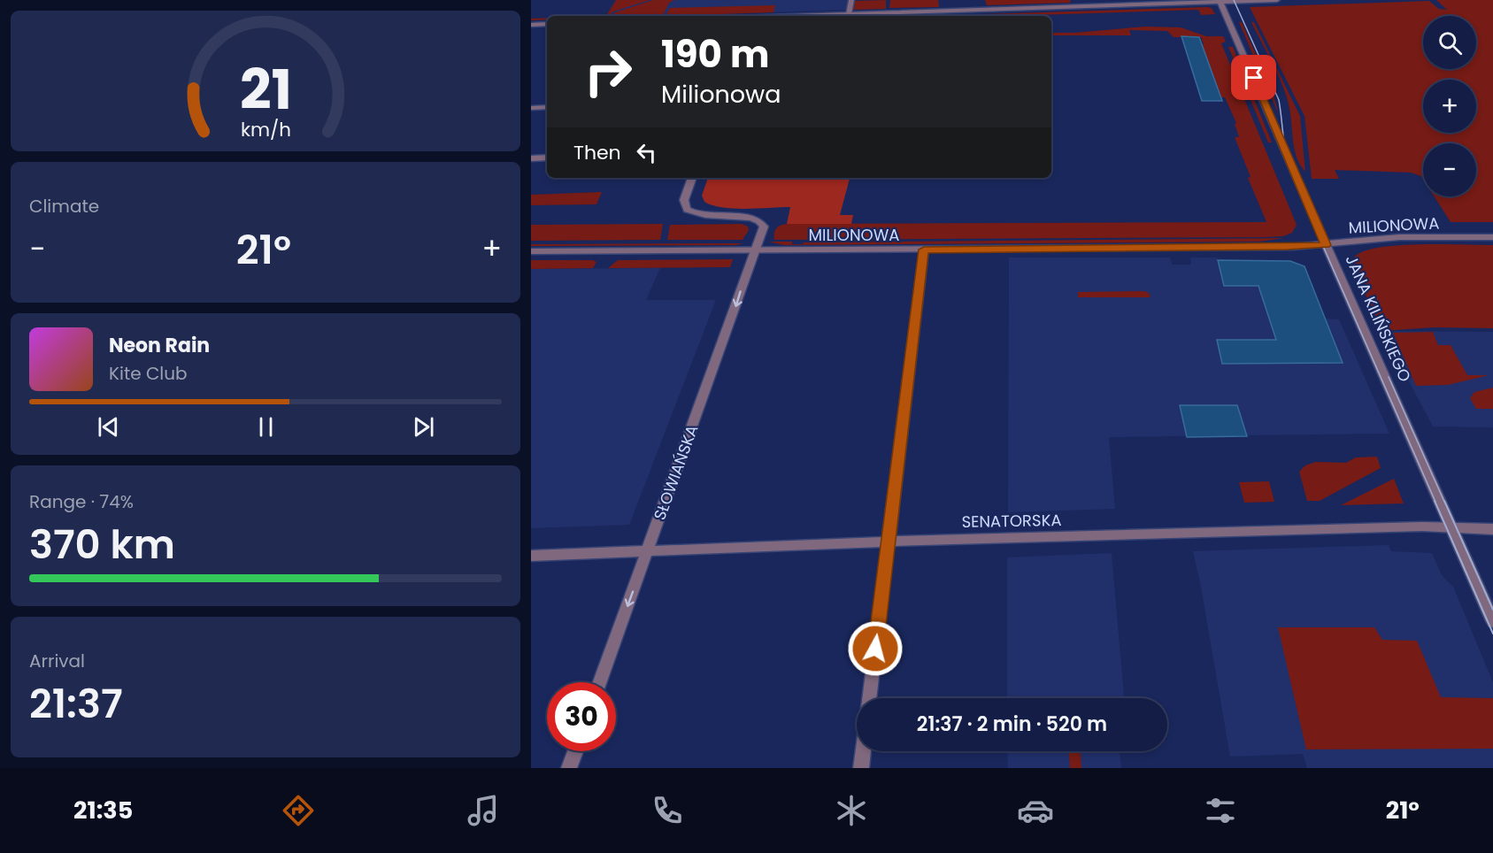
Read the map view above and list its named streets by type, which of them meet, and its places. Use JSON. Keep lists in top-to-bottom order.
{
  "streets": {
    "street": [
      "MILIONOWA",
      "JANA KILIŃSKIEGO",
      "SŁOWIAŃSKA",
      "SENATORSKA"
    ]
  },
  "crossings": [
    ["MILIONOWA", "JANA KILIŃSKIEGO"],
    ["MILIONOWA", "SŁOWIAŃSKA"],
    ["JANA KILIŃSKIEGO", "SENATORSKA"],
    ["SŁOWIAŃSKA", "SENATORSKA"]
  ],
  "one_way": ["SŁOWIAŃSKA"],
  "page": {
    "map_buttons": ["+", "−"],
    "turn": ["190 m", "Milionowa"],
    "then": "Then",
    "tile": [
      "Climate",
      ["Range · 74%", "370 km"],
      ["Arrival", "21:37"]
    ],
    "heat": ["−", "21°", "+"],
    "song": ["Neon Rain", "Kite Club"],
    "limit": "30",
    "trip": "21:37 · 2 min · 520 m",
    "tabs": ["21:35", "21°"],
    "gauge": ["21", "km/h"]
  }
}
